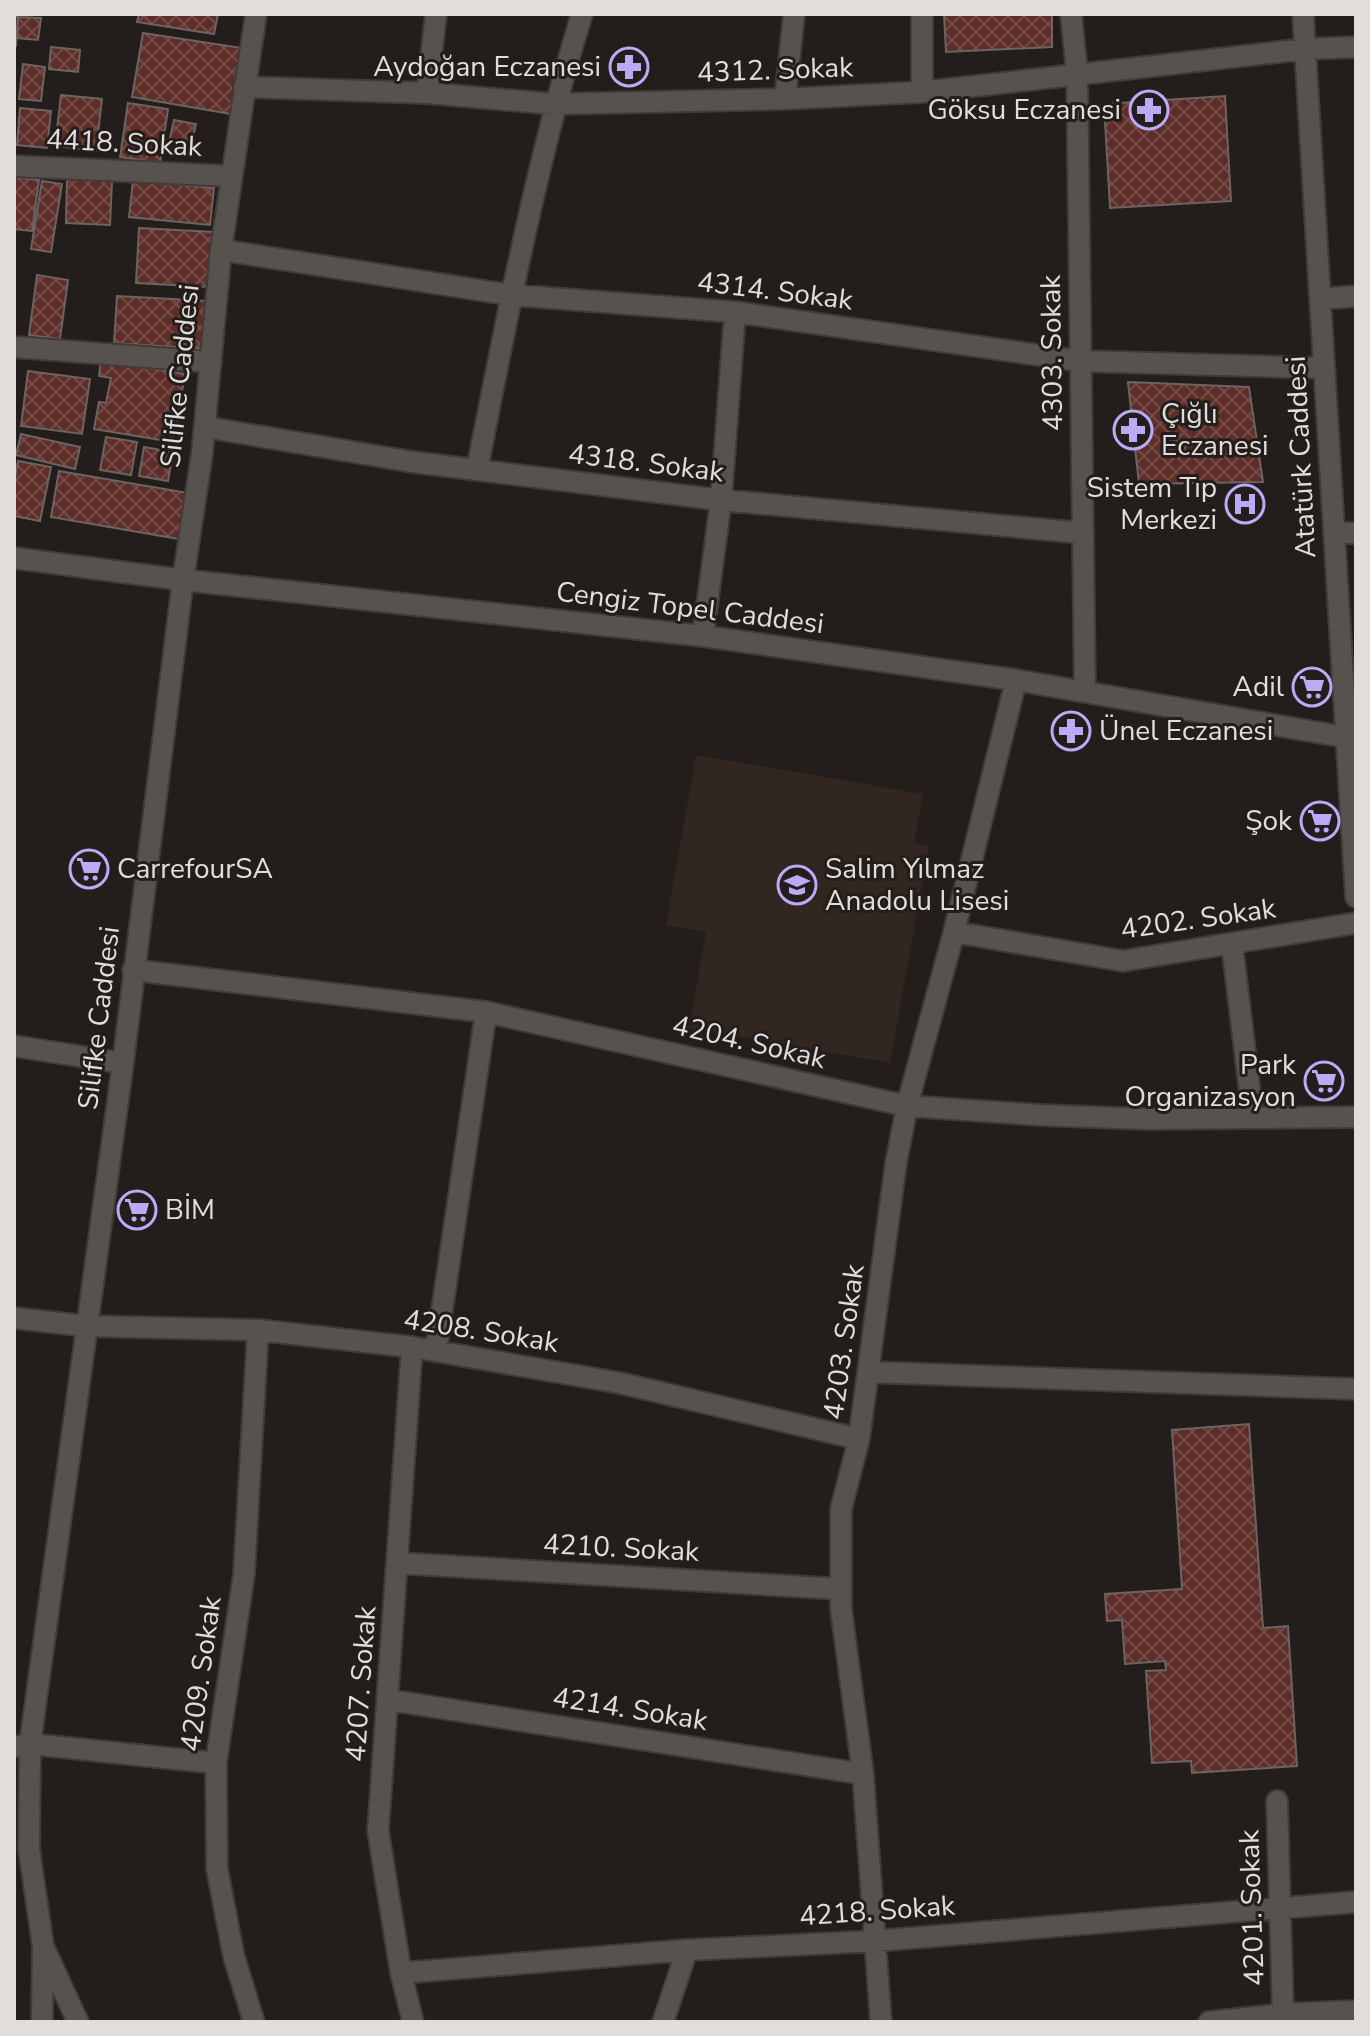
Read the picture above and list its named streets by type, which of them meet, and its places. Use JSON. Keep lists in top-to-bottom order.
{
  "streets": {
    "street": [
      "4312. Sokak",
      "4418. Sokak",
      "4314. Sokak",
      "4303. Sokak",
      "Silifke Caddesi",
      "Atatürk Caddesi",
      "4318. Sokak",
      "Cengiz Topel Caddesi",
      "4202. Sokak",
      "4204. Sokak",
      "4208. Sokak",
      "4203. Sokak",
      "4210. Sokak",
      "4209. Sokak",
      "4207. Sokak",
      "4214. Sokak",
      "4201. Sokak",
      "4218. Sokak"
    ]
  },
  "crossings": [
    ["4312. Sokak", "4303. Sokak"],
    ["4312. Sokak", "Silifke Caddesi"],
    ["4312. Sokak", "Atatürk Caddesi"],
    ["4418. Sokak", "Silifke Caddesi"],
    ["4314. Sokak", "4303. Sokak"],
    ["4314. Sokak", "Silifke Caddesi"],
    ["4314. Sokak", "Atatürk Caddesi"],
    ["4303. Sokak", "4318. Sokak"],
    ["4303. Sokak", "Cengiz Topel Caddesi"],
    ["Silifke Caddesi", "4318. Sokak"],
    ["Silifke Caddesi", "Cengiz Topel Caddesi"],
    ["Silifke Caddesi", "4204. Sokak"],
    ["Silifke Caddesi", "4208. Sokak"],
    ["Atatürk Caddesi", "Cengiz Topel Caddesi"],
    ["Cengiz Topel Caddesi", "4203. Sokak"],
    ["4202. Sokak", "4203. Sokak"],
    ["4204. Sokak", "4203. Sokak"],
    ["4208. Sokak", "4203. Sokak"],
    ["4208. Sokak", "4209. Sokak"],
    ["4208. Sokak", "4207. Sokak"],
    ["4203. Sokak", "4210. Sokak"],
    ["4203. Sokak", "4214. Sokak"],
    ["4203. Sokak", "4218. Sokak"],
    ["4210. Sokak", "4207. Sokak"],
    ["4207. Sokak", "4214. Sokak"],
    ["4207. Sokak", "4218. Sokak"],
    ["4201. Sokak", "4218. Sokak"]
  ],
  "places": {
    "pharmacy": [
      "Aydoğan Eczanesi",
      "Göksu Eczanesi",
      "Çığlı Eczanesi",
      "Ünel Eczanesi"
    ],
    "hospital": ["Sistem Tıp Merkezi"],
    "supermarket": [
      "Adil",
      "Şok",
      "CarrefourSA",
      "Park Organizasyon",
      "BİM"
    ],
    "school or university": ["Salim Yılmaz Anadolu Lisesi"]
  }
}
